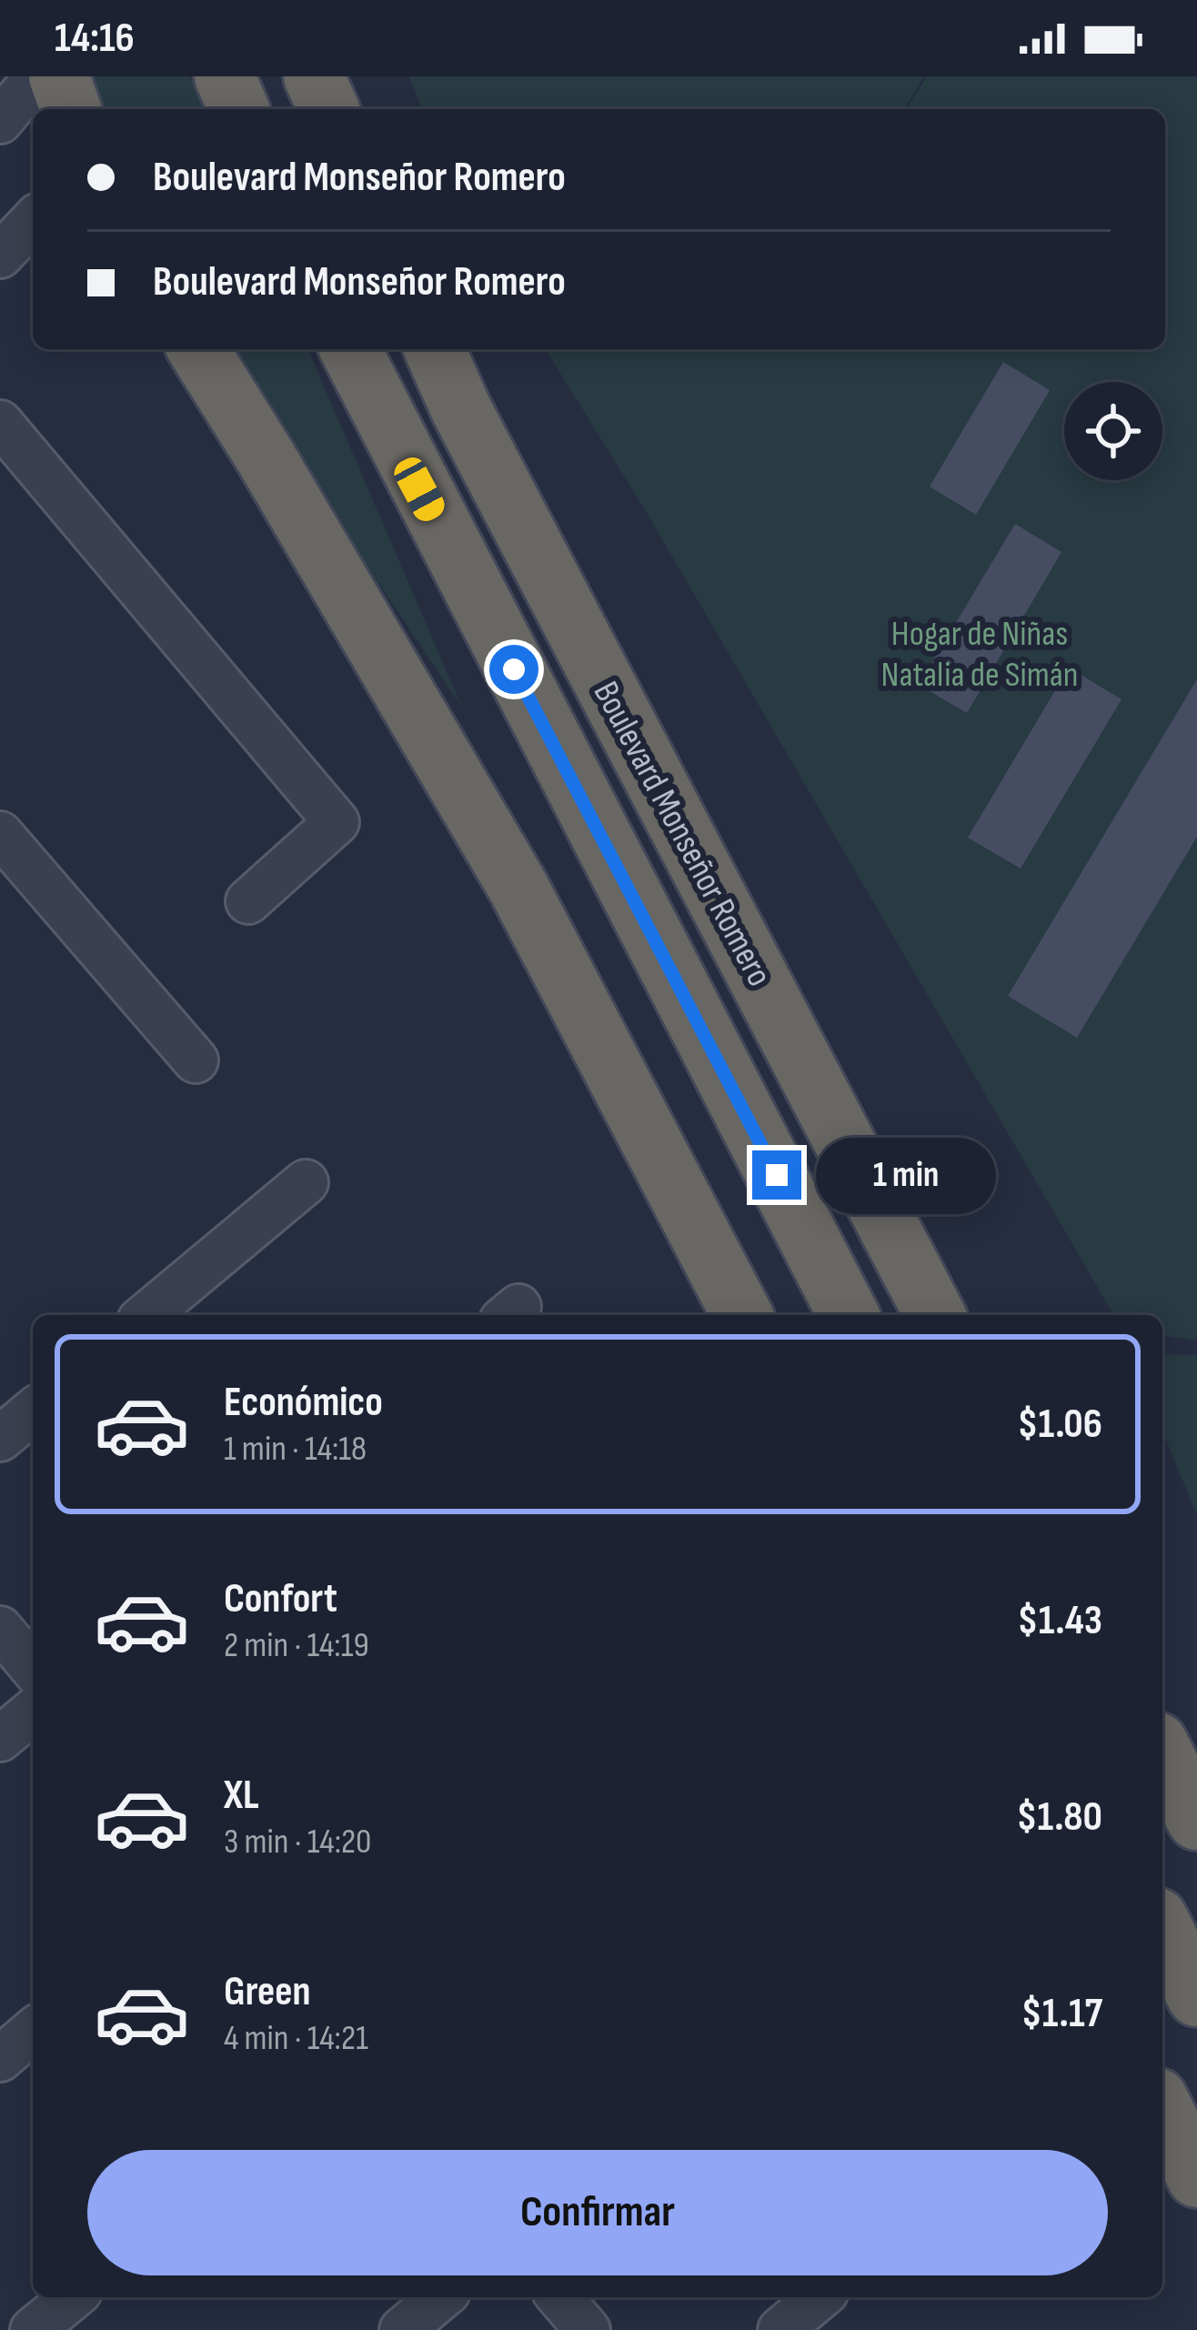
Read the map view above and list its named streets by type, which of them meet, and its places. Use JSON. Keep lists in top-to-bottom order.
{
  "streets": {
    "highway": ["Boulevard Monseñor Romero"]
  },
  "parks": ["Hogar de Niñas Natalia de Simán"],
  "page": {
    "status": "14:16",
    "banner": ["Boulevard Monseñor Romero", "Boulevard Monseñor Romero"],
    "bubble": "1 min",
    "list": [
      {
        "name": "Económico",
        "note": "1 min · 14:18",
        "value": "$1.06"
      },
      {
        "name": "Confort",
        "note": "2 min · 14:19",
        "value": "$1.43"
      },
      {
        "name": "XL",
        "note": "3 min · 14:20",
        "value": "$1.80"
      },
      {
        "name": "Green",
        "note": "4 min · 14:21",
        "value": "$1.17"
      }
    ],
    "buttons": "Confirmar"
  }
}
